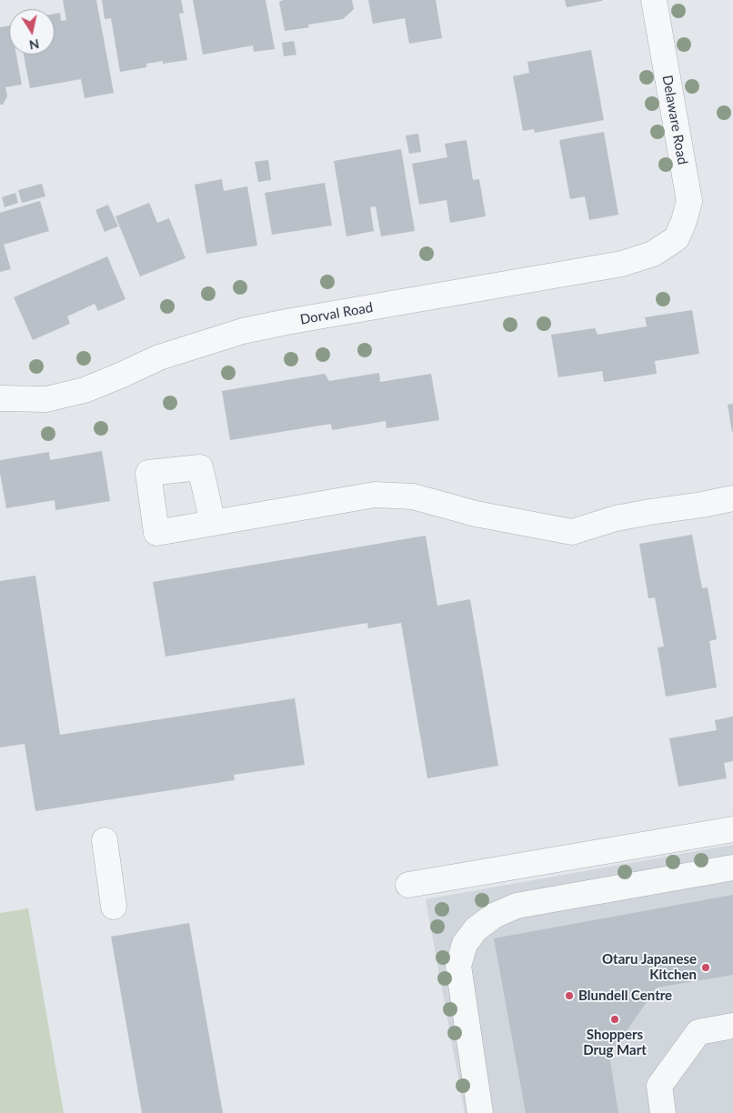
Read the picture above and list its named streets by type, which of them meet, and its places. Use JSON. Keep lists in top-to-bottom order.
{
  "streets": {
    "street": ["Delaware Road", "Dorval Road"]
  },
  "crossings": [
    ["Delaware Road", "Dorval Road"]
  ],
  "places": ["Otaru Japanese Kitchen", "Blundell Centre", "Shoppers Drug Mart"],
  "north": "bottom"
}
